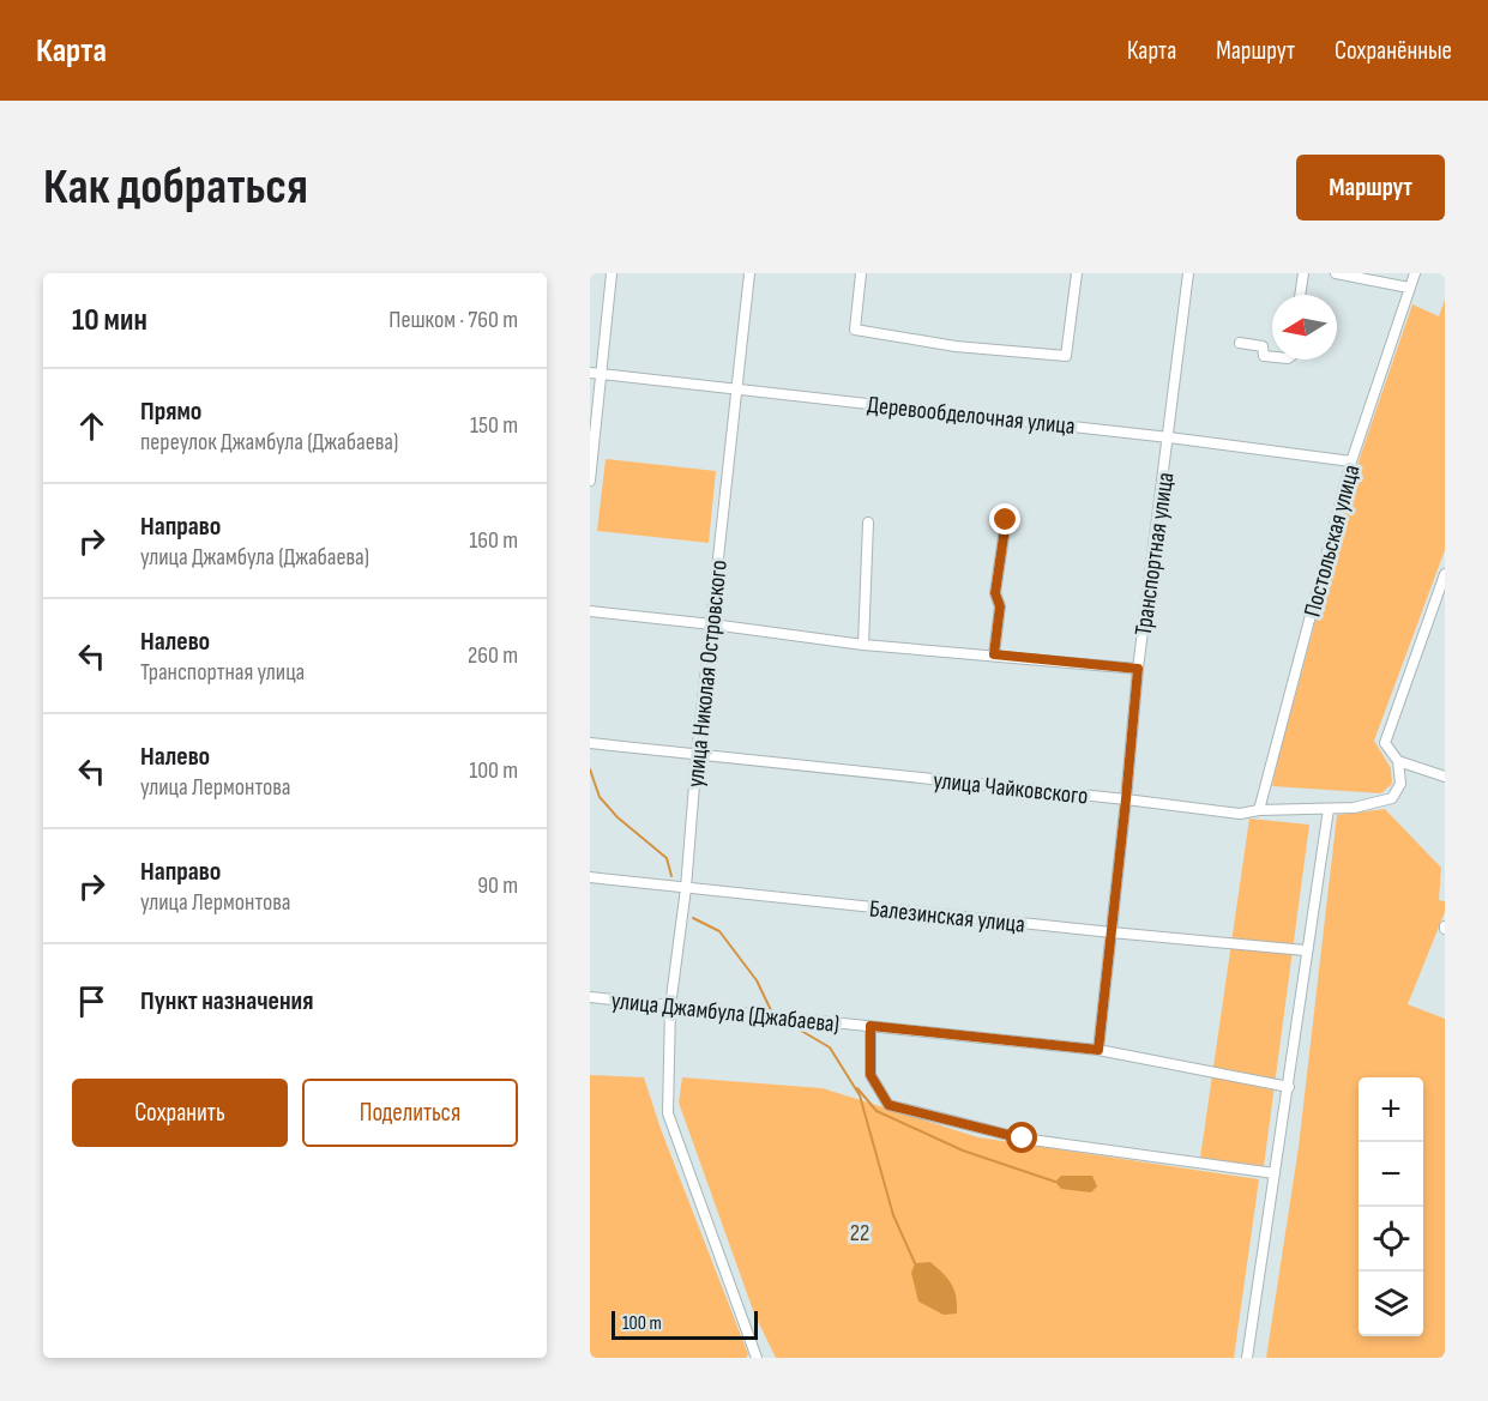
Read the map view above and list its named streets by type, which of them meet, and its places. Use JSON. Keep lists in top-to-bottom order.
{
  "streets": {
    "street": [
      "Деревообделочная улица",
      "Постольская улица",
      "Транспортная улица",
      "улица Николая Островского",
      "улица Чайковского",
      "Балезинская улица",
      "улица Джамбула (Джабаева)"
    ]
  },
  "crossings": [
    ["Деревообделочная улица", "Постольская улица"],
    ["Деревообделочная улица", "Транспортная улица"],
    ["Деревообделочная улица", "улица Николая Островского"],
    ["Постольская улица", "улица Чайковского"],
    ["Транспортная улица", "улица Чайковского"],
    ["Транспортная улица", "Балезинская улица"],
    ["Транспортная улица", "улица Джамбула (Джабаева)"],
    ["улица Николая Островского", "улица Чайковского"],
    ["улица Николая Островского", "Балезинская улица"],
    ["улица Николая Островского", "улица Джамбула (Джабаева)"]
  ],
  "parks": ["22"],
  "scale_bar": "100 m",
  "north": "left",
  "page": {
    "header": "Карта",
    "nav": ["Карта", "Маршрут", "Сохранённые"],
    "buttons": [
      "Маршрут",
      ["Сохранить", "Поделиться"]
    ],
    "title": "Как добраться",
    "heading": ["10 мин", "Пешком · 760 m"],
    "list": [
      ["Прямо", "переулок Джамбула (Джабаева)", "150 m"],
      ["Направо", "улица Джамбула (Джабаева)", "160 m"],
      ["Налево", "Транспортная улица", "260 m"],
      ["Налево", "улица Лермонтова", "100 m"],
      ["Направо", "улица Лермонтова", "90 m"],
      "Пункт назначения"
    ],
    "map_buttons": ["+", "−"],
    "scale": "100 m"
  }
}
